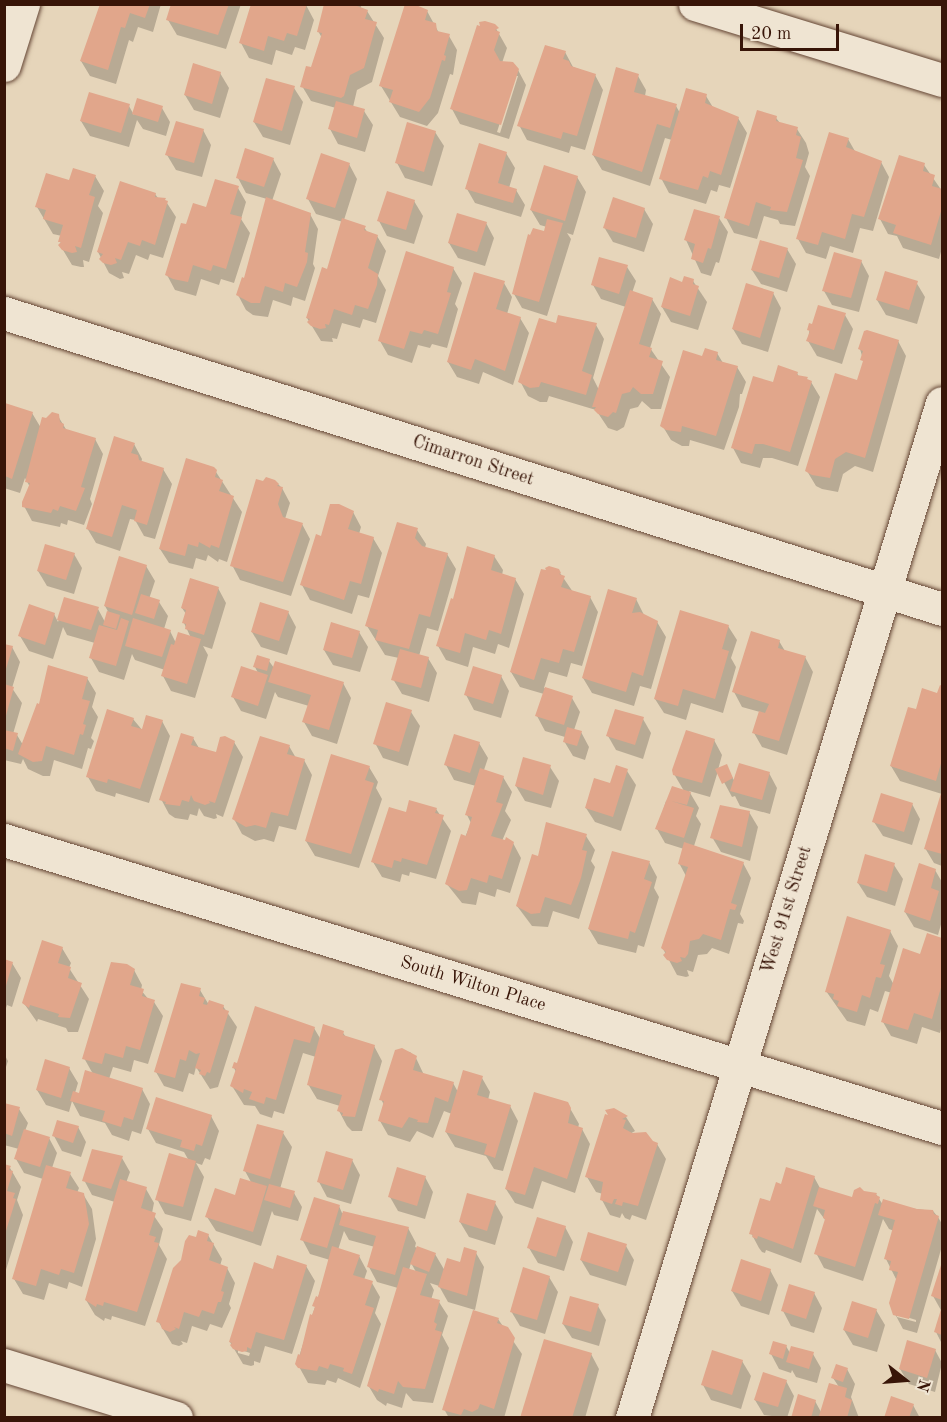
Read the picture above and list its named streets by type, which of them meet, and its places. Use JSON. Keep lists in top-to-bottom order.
{
  "streets": {
    "street": ["Cimarron Street", "West 91st Street", "South Wilton Place"]
  },
  "crossings": [
    ["Cimarron Street", "West 91st Street"],
    ["West 91st Street", "South Wilton Place"]
  ],
  "scale_bar": "20 m",
  "north": "right"
}
